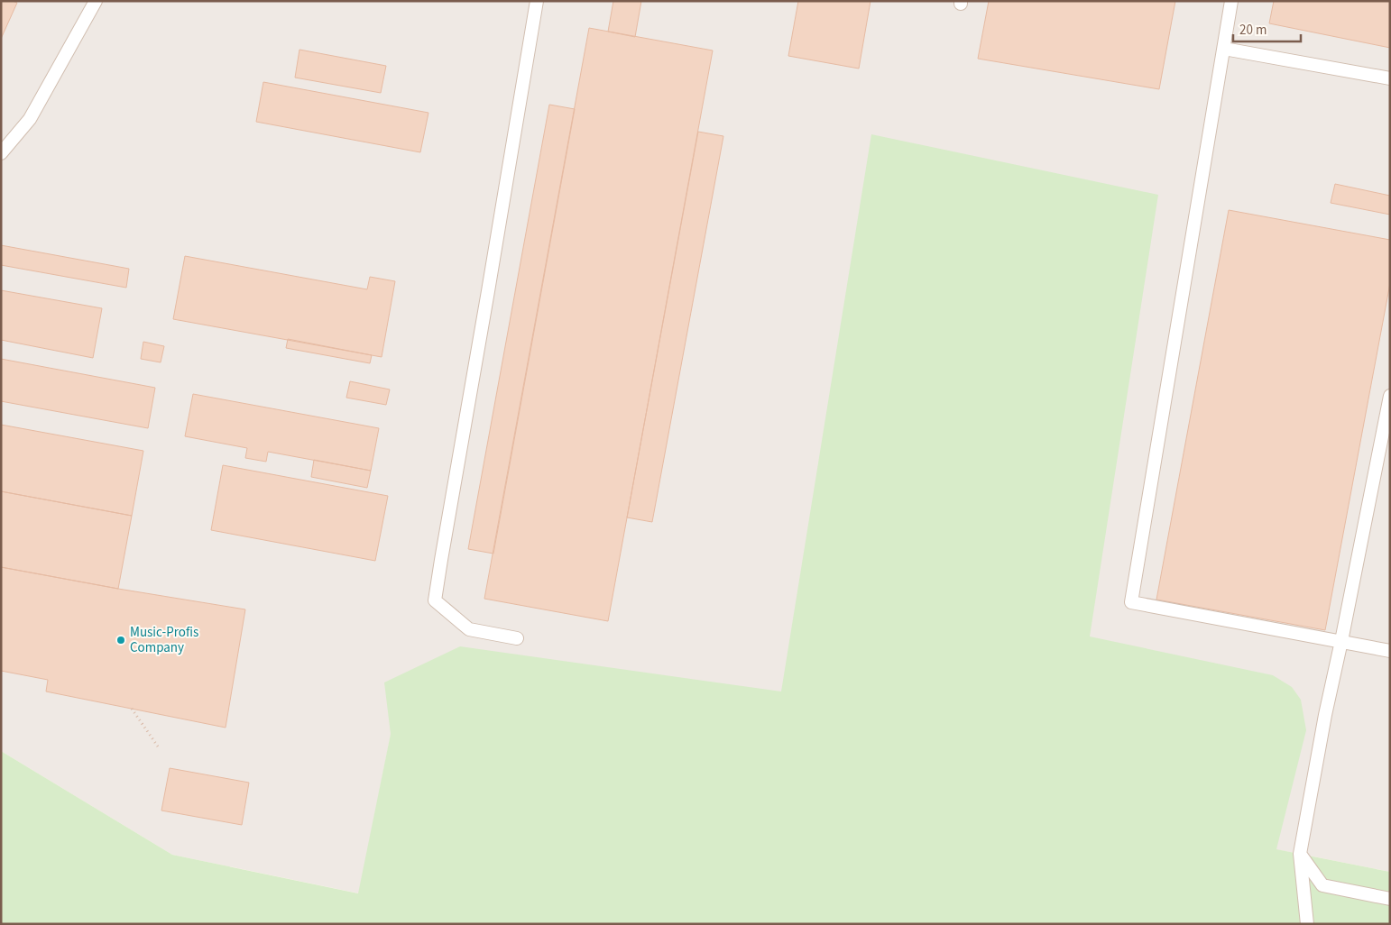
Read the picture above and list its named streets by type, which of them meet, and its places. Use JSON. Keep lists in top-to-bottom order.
{
  "places": ["Music-Profis Company"],
  "scale_bar": "20 m"
}
